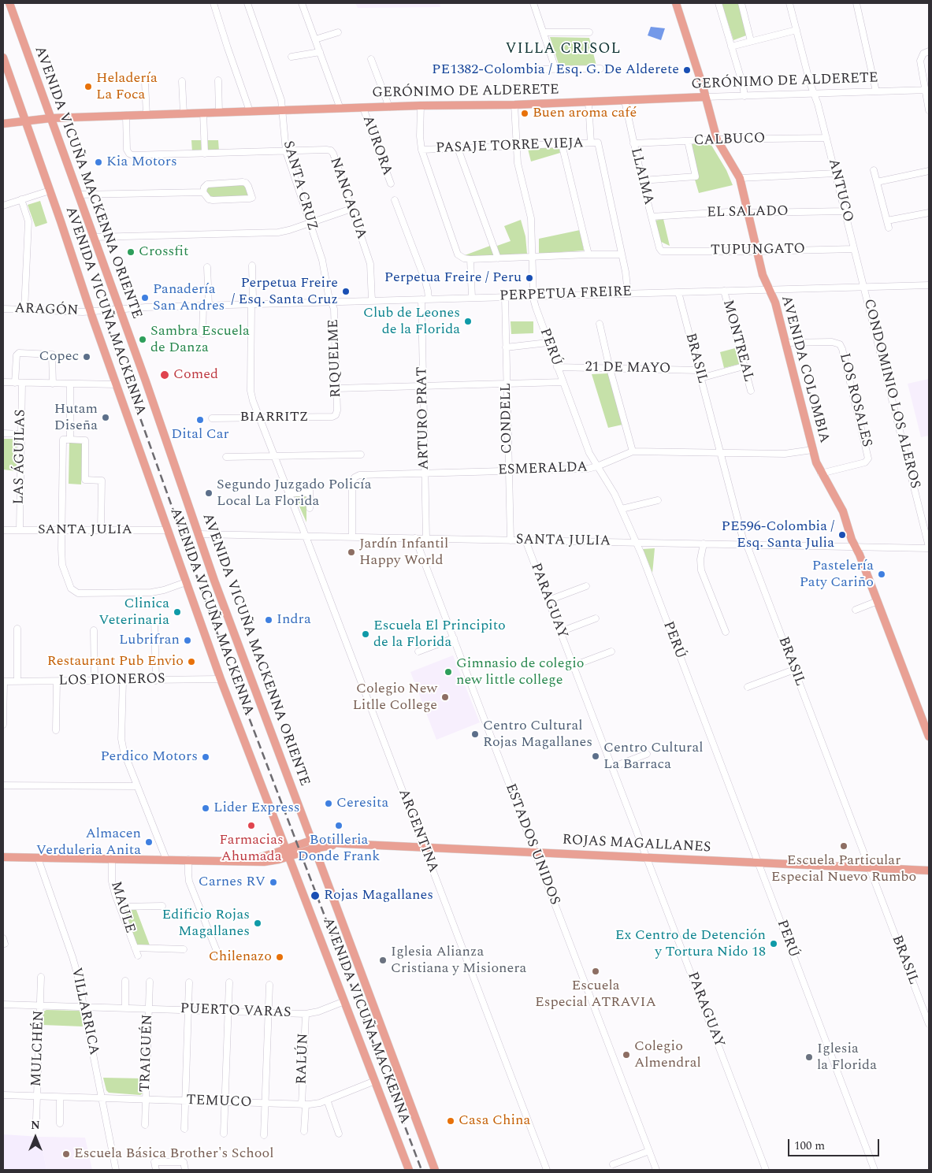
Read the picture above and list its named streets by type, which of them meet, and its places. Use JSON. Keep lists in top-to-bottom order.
{
  "streets": {
    "main road": [
      "GERÓNIMO DE ALDERETE",
      "AVENIDA VICUÑA MACKENNA ORIENTE",
      "AVENIDA VICUÑA MACKENNA",
      "AVENIDA COLOMBIA",
      "ROJAS MAGALLANES"
    ],
    "street": [
      "CALBUCO",
      "AURORA",
      "PASAJE TORRE VIEJA",
      "LLAIMA",
      "SANTA CRUZ",
      "ANTUCO",
      "NANCAGUA",
      "EL SALADO",
      "TUPUNGATO",
      "PERPETUA FREIRE",
      "ARAGÓN",
      "MONTREAL",
      "PERÚ",
      "RIQUELME",
      "BRASIL",
      "21 DE MAYO",
      "CONDOMINIO LOS ALEROS",
      "LOS ROSALES",
      "BIARRITZ",
      "ARTURO PRAT",
      "CONDELL",
      "LAS ÁGUILAS",
      "ESMERALDA",
      "SANTA JULIA",
      "PARAGUAY",
      "LOS PIONEROS",
      "ARGENTINA",
      "ESTADOS UNIDOS",
      "MAULE",
      "VILLARRICA",
      "PUERTO VARAS",
      "MULCHÉN",
      "TRAIGUÉN",
      "RALÚN",
      "TEMUCO"
    ]
  },
  "crossings": [
    ["GERÓNIMO DE ALDERETE", "AURORA"],
    ["GERÓNIMO DE ALDERETE", "LLAIMA"],
    ["GERÓNIMO DE ALDERETE", "AVENIDA VICUÑA MACKENNA ORIENTE"],
    ["GERÓNIMO DE ALDERETE", "SANTA CRUZ"],
    ["GERÓNIMO DE ALDERETE", "ANTUCO"],
    ["GERÓNIMO DE ALDERETE", "NANCAGUA"],
    ["GERÓNIMO DE ALDERETE", "AVENIDA VICUÑA MACKENNA"],
    ["GERÓNIMO DE ALDERETE", "PERÚ"],
    ["GERÓNIMO DE ALDERETE", "AVENIDA COLOMBIA"],
    ["CALBUCO", "LLAIMA"],
    ["CALBUCO", "ANTUCO"],
    ["CALBUCO", "AVENIDA COLOMBIA"],
    ["PASAJE TORRE VIEJA", "PERÚ"],
    ["LLAIMA", "EL SALADO"],
    ["LLAIMA", "TUPUNGATO"],
    ["AVENIDA VICUÑA MACKENNA ORIENTE", "PERPETUA FREIRE"],
    ["AVENIDA VICUÑA MACKENNA ORIENTE", "SANTA JULIA"],
    ["AVENIDA VICUÑA MACKENNA ORIENTE", "ROJAS MAGALLANES"],
    ["SANTA CRUZ", "NANCAGUA"],
    ["SANTA CRUZ", "PERPETUA FREIRE"],
    ["SANTA CRUZ", "RIQUELME"],
    ["ANTUCO", "EL SALADO"],
    ["ANTUCO", "TUPUNGATO"],
    ["ANTUCO", "PERPETUA FREIRE"],
    ["ANTUCO", "CONDOMINIO LOS ALEROS"],
    ["NANCAGUA", "PERPETUA FREIRE"],
    ["EL SALADO", "AVENIDA COLOMBIA"],
    ["TUPUNGATO", "AVENIDA COLOMBIA"],
    ["PERPETUA FREIRE", "ARAGÓN"],
    ["PERPETUA FREIRE", "AVENIDA VICUÑA MACKENNA"],
    ["PERPETUA FREIRE", "MONTREAL"],
    ["PERPETUA FREIRE", "PERÚ"],
    ["PERPETUA FREIRE", "RIQUELME"],
    ["PERPETUA FREIRE", "BRASIL"],
    ["PERPETUA FREIRE", "AVENIDA COLOMBIA"],
    ["PERPETUA FREIRE", "CONDOMINIO LOS ALEROS"],
    ["PERPETUA FREIRE", "ARTURO PRAT"],
    ["PERPETUA FREIRE", "CONDELL"],
    ["PERPETUA FREIRE", "ARGENTINA"],
    ["ARAGÓN", "AVENIDA VICUÑA MACKENNA"],
    ["AVENIDA VICUÑA MACKENNA", "SANTA JULIA"],
    ["AVENIDA VICUÑA MACKENNA", "LOS PIONEROS"],
    ["AVENIDA VICUÑA MACKENNA", "ROJAS MAGALLANES"],
    ["AVENIDA VICUÑA MACKENNA", "PUERTO VARAS"],
    ["AVENIDA VICUÑA MACKENNA", "TEMUCO"],
    ["PERÚ", "21 DE MAYO"],
    ["PERÚ", "ESMERALDA"],
    ["PERÚ", "SANTA JULIA"],
    ["PERÚ", "ROJAS MAGALLANES"],
    ["RIQUELME", "BIARRITZ"],
    ["BRASIL", "21 DE MAYO"],
    ["BRASIL", "ESMERALDA"],
    ["BRASIL", "SANTA JULIA"],
    ["BRASIL", "ROJAS MAGALLANES"],
    ["AVENIDA COLOMBIA", "LOS ROSALES"],
    ["AVENIDA COLOMBIA", "ESMERALDA"],
    ["AVENIDA COLOMBIA", "SANTA JULIA"],
    ["CONDOMINIO LOS ALEROS", "SANTA JULIA"],
    ["BIARRITZ", "ARGENTINA"],
    ["ARTURO PRAT", "ESMERALDA"],
    ["ARTURO PRAT", "SANTA JULIA"],
    ["CONDELL", "ESMERALDA"],
    ["CONDELL", "SANTA JULIA"],
    ["LAS ÁGUILAS", "SANTA JULIA"],
    ["ESMERALDA", "SANTA JULIA"],
    ["SANTA JULIA", "PARAGUAY"],
    ["SANTA JULIA", "ARGENTINA"],
    ["SANTA JULIA", "ESTADOS UNIDOS"],
    ["PARAGUAY", "ROJAS MAGALLANES"],
    ["ARGENTINA", "ROJAS MAGALLANES"],
    ["ESTADOS UNIDOS", "ROJAS MAGALLANES"],
    ["ROJAS MAGALLANES", "MAULE"],
    ["ROJAS MAGALLANES", "VILLARRICA"],
    ["VILLARRICA", "PUERTO VARAS"],
    ["VILLARRICA", "TEMUCO"],
    ["PUERTO VARAS", "MULCHÉN"],
    ["PUERTO VARAS", "TRAIGUÉN"],
    ["PUERTO VARAS", "RALÚN"],
    ["MULCHÉN", "TEMUCO"],
    ["TRAIGUÉN", "TEMUCO"],
    ["RALÚN", "TEMUCO"]
  ],
  "districts": ["VILLA CRISOL"],
  "places": [
    "PE1382-Colombia / Esq. G. De Alderete",
    "Heladería La Foca",
    "Buen aroma café",
    "Kia Motors",
    "Crossfit",
    "Perpetua Freire / Peru",
    "Perpetua Freire / Esq. Santa Cruz",
    "Panadería San Andres",
    "Club de Leones de la Florida",
    "Sambra Escuela de Danza",
    "Copec",
    "Comed",
    "Hutam Diseña",
    "Dital Car",
    "Segundo Juzgado Policía Local La Florida",
    "PE596-Colombia / Esq. Santa Julia",
    "Jardín Infantil Happy World",
    "Pastelería Paty Cariño",
    "Clinica Veterinaria",
    "Indra",
    "Escuela El Principito de la Florida",
    "Lubrifran",
    "Restaurant Pub Envio",
    "Gimnasio de colegio new little college",
    "Colegio New Litlle College",
    "Centro Cultural Rojas Magallanes",
    "Centro Cultural La Barraca",
    "Perdico Motors",
    "Ceresita",
    "Lider Express",
    "Farmacias Ahumada",
    "Botilleria Donde Frank",
    "Almacen Verduleria Anita",
    "Escuela Particular Especial Nuevo Rumbo",
    "Carnes RV",
    "Rojas Magallanes",
    "Edificio Rojas Magallanes",
    "Ex Centro de Detención y Tortura Nido 18",
    "Chilenazo",
    "Iglesia Alianza Cristiana y Misionera",
    "Escuela Especial ATRAVIA",
    "Colegio Almendral",
    "Iglesia la Florida",
    "Casa China",
    "Escuela Básica Brother's School"
  ],
  "scale_bar": "100 m",
  "north": "top"
}
